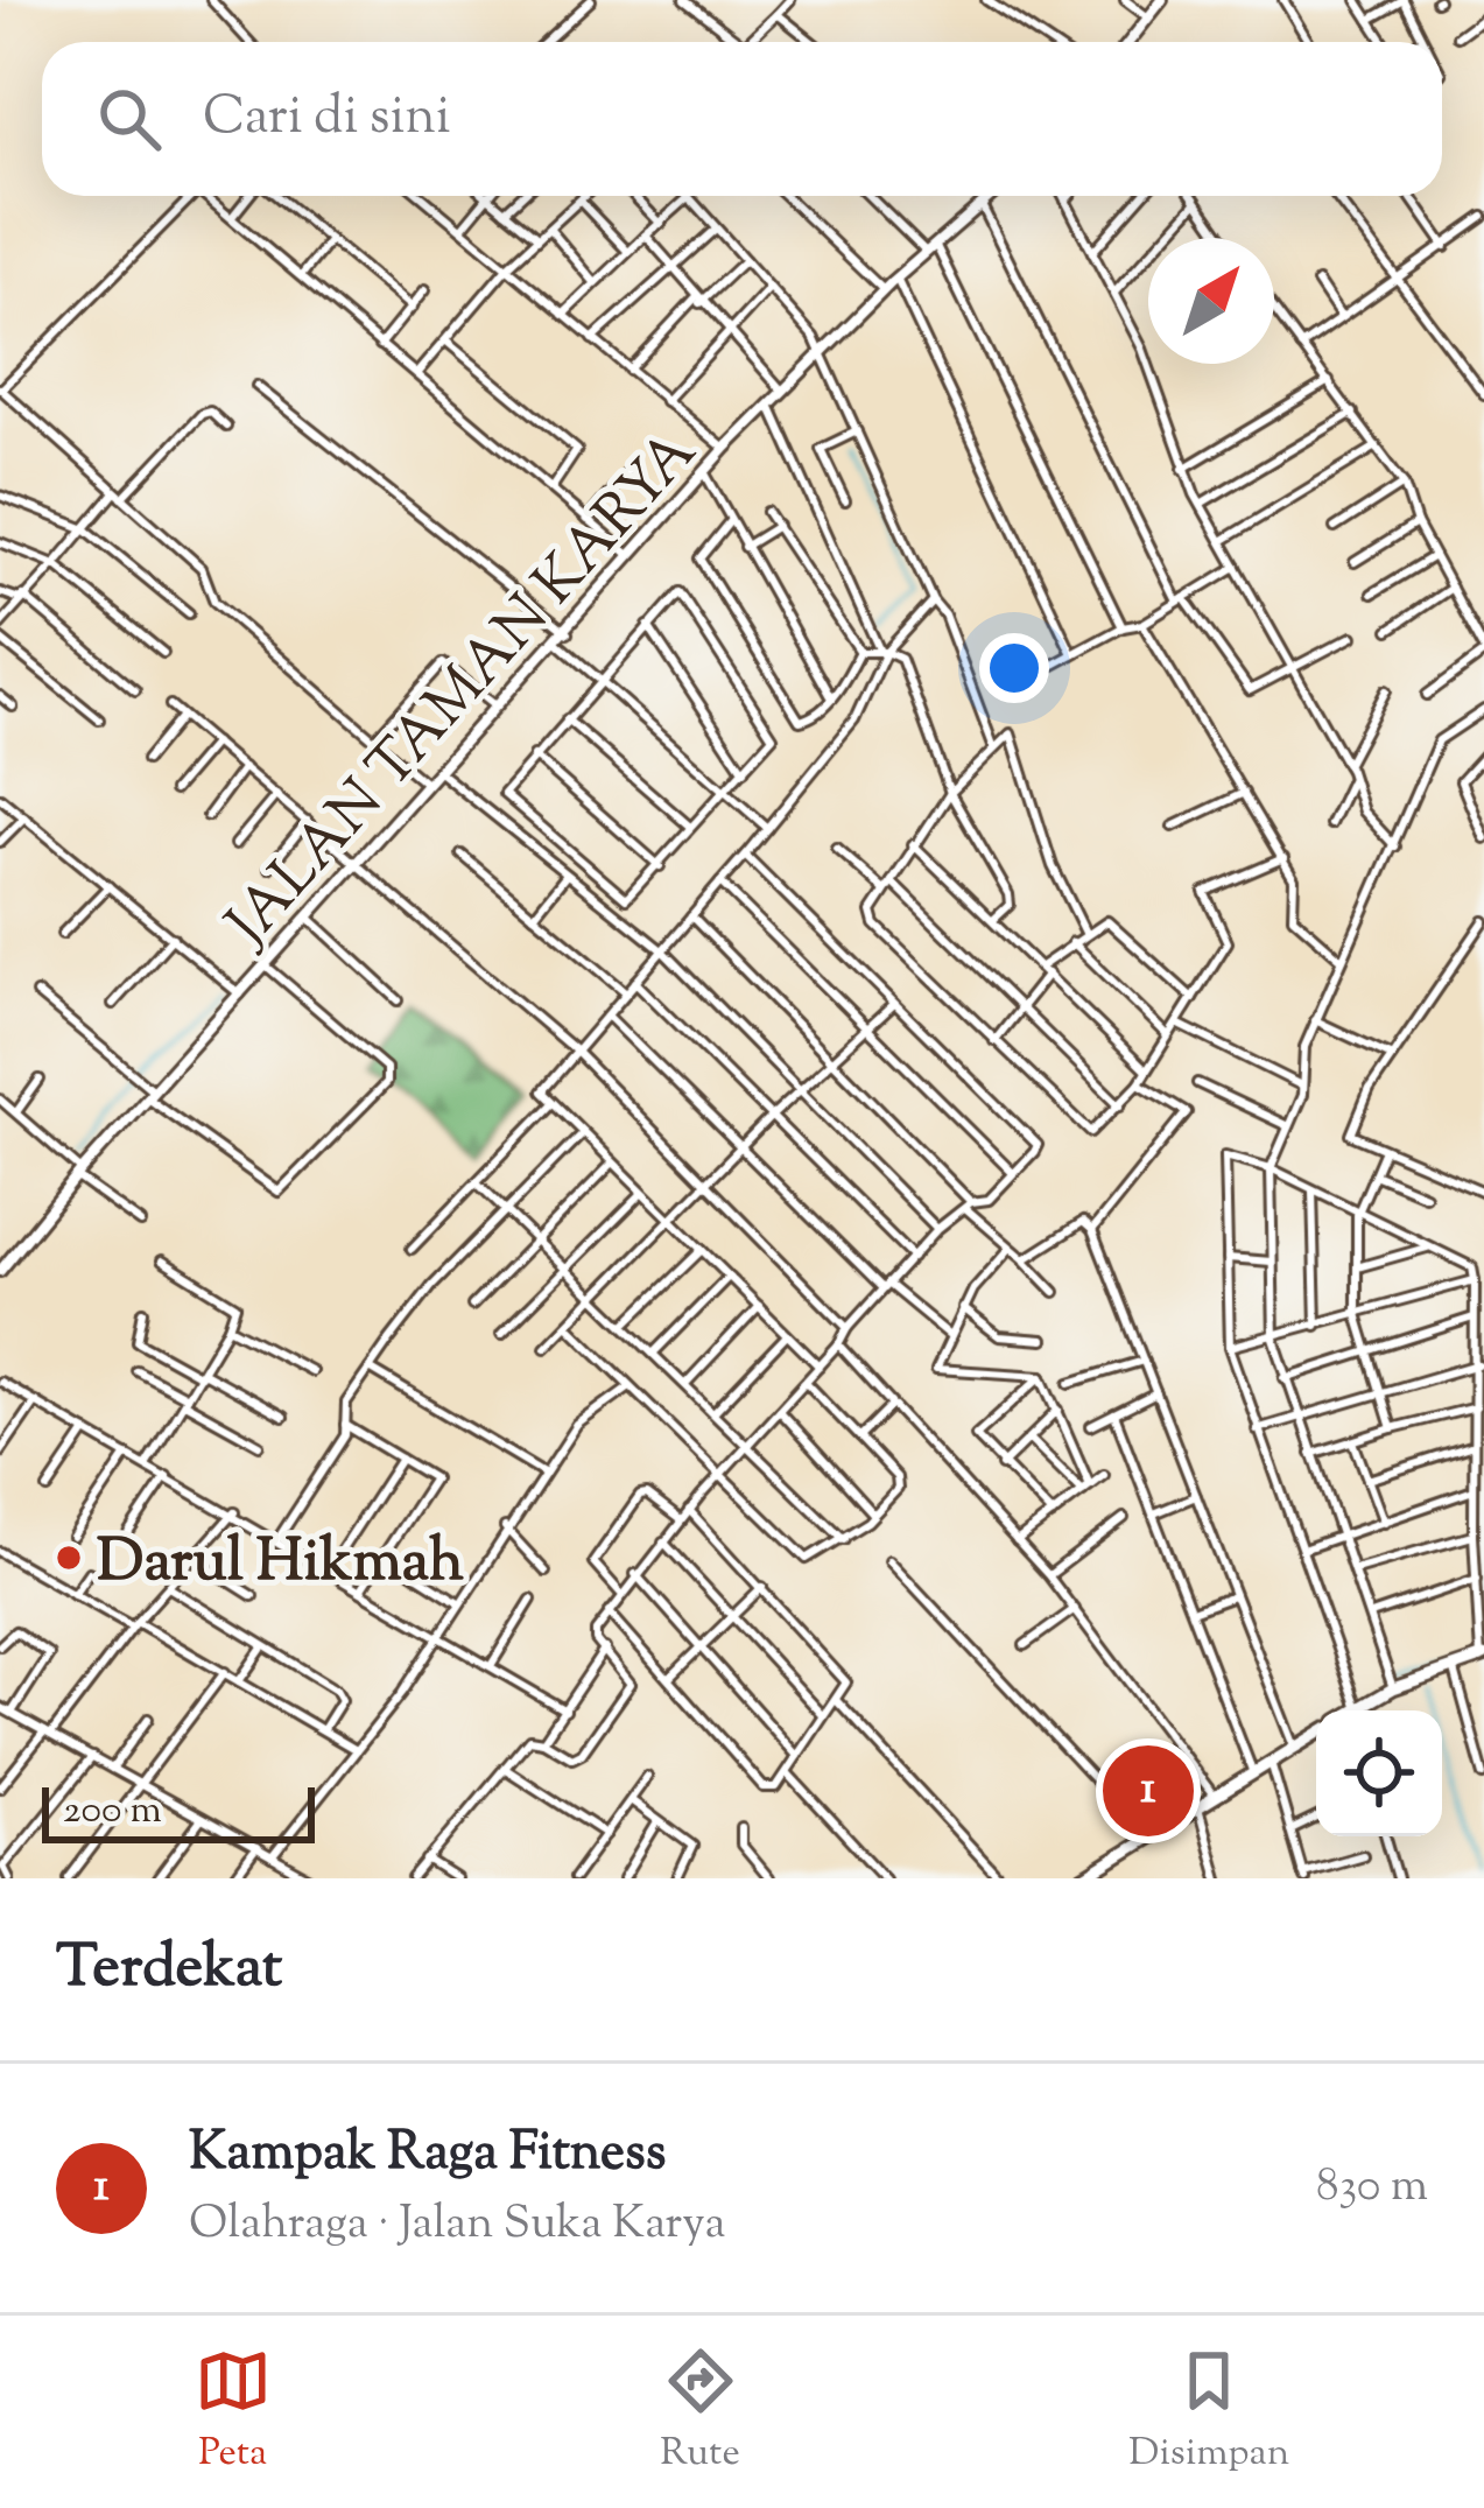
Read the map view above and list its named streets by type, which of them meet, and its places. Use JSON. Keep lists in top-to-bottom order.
{
  "streets": {
    "street": ["JALAN TAMAN KARYA"]
  },
  "places": ["Darul Hikmah"],
  "scale_bar": "200 m",
  "north": "top right",
  "page": {
    "search": "Cari di sini",
    "pins": "1",
    "scale": "200 m",
    "heading": "Terdekat",
    "list": [
      {
        "mark": "1",
        "name": "Kampak Raga Fitness",
        "note": "Olahraga · Jalan Suka Karya",
        "value": "830 m"
      }
    ],
    "nav": ["Peta", "Rute", "Disimpan"]
  }
}
